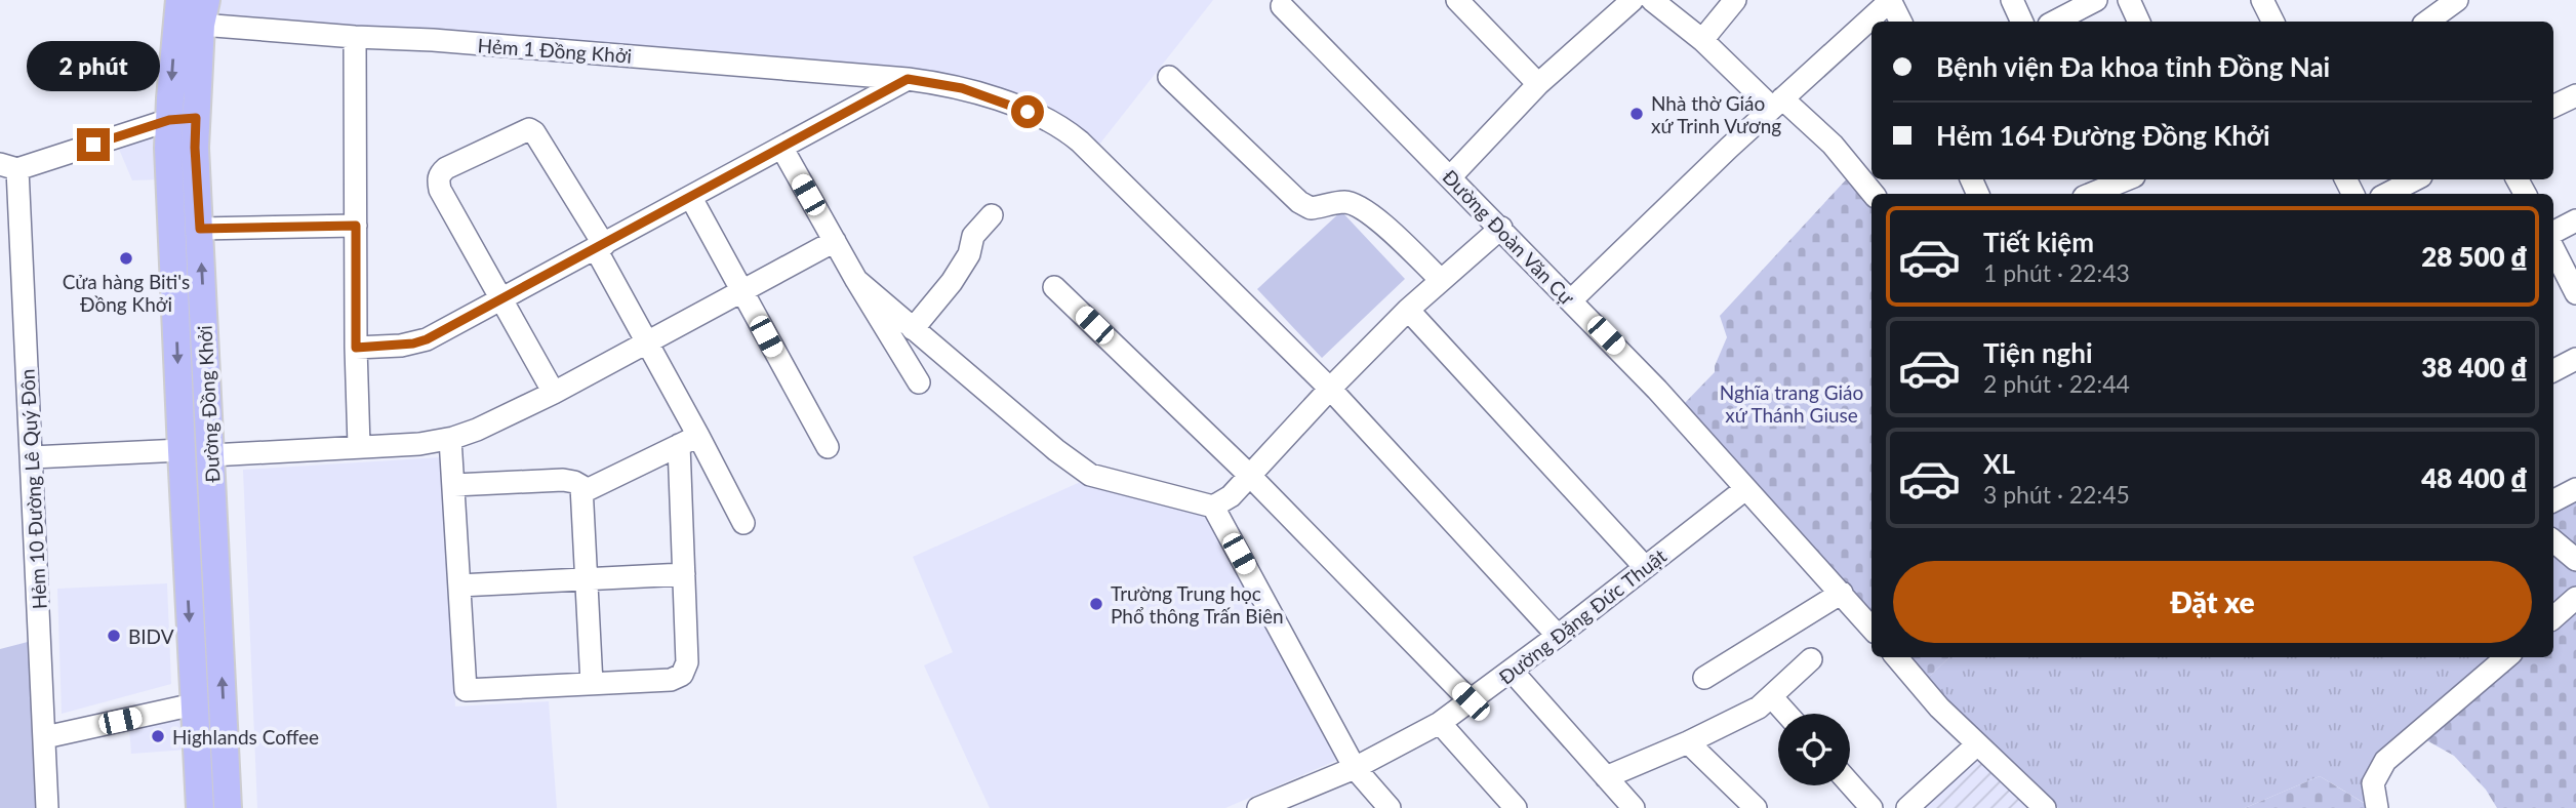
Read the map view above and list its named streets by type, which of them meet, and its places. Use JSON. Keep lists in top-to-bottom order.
{
  "streets": {
    "main road": ["Đường Đồng Khởi"],
    "street": [
      "Hẻm 1 Đồng Khởi",
      "Đường Đoàn Văn Cự",
      "Hẻm 10 Đường Lê Quý Đôn",
      "Đường Đặng Đức Thuật"
    ]
  },
  "crossings": [
    ["Hẻm 1 Đồng Khởi", "Đường Đồng Khởi"],
    ["Hẻm 1 Đồng Khởi", "Đường Đặng Đức Thuật"],
    ["Đường Đoàn Văn Cự", "Đường Đặng Đức Thuật"]
  ],
  "parks": ["Nghĩa trang Giáo xứ Thánh Giuse"],
  "places": [
    "Nhà thờ Giáo xứ Trinh Vương",
    "Cửa hàng Biti's Đồng Khởi",
    "Trường Trung học Phổ thông Trấn Biên",
    "BIDV",
    "Highlands Coffee"
  ],
  "page": {
    "banner": ["Bệnh viện Đa khoa tỉnh Đồng Nai", "Hẻm 164 Đường Đồng Khởi"],
    "bubble": "2 phút",
    "list": [
      {
        "name": "Tiết kiệm",
        "note": "1 phút · 22:43",
        "value": "28 500 ₫"
      },
      {
        "name": "Tiện nghi",
        "note": "2 phút · 22:44",
        "value": "38 400 ₫"
      },
      {
        "name": "XL",
        "note": "3 phút · 22:45",
        "value": "48 400 ₫"
      }
    ],
    "buttons": "Đặt xe"
  }
}
